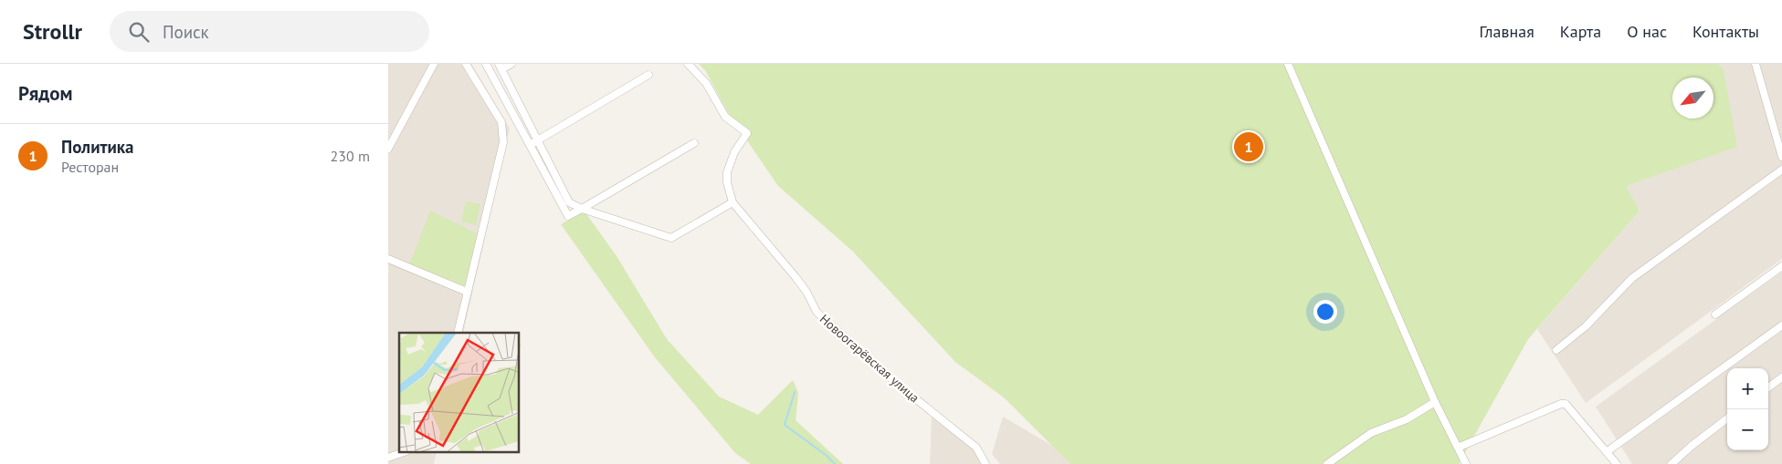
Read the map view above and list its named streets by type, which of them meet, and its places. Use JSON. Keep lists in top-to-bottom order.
{
  "streets": {
    "street": ["Новоогарёвская улица"]
  },
  "north": "bottom left",
  "page": {
    "header": "Strollr",
    "search": "Поиск",
    "nav": [
      "Главная",
      "Карта",
      "О нас",
      "Контакты"
    ],
    "heading": "Рядом",
    "list": [
      {
        "mark": "1",
        "name": "Политика",
        "note": "Ресторан",
        "value": "230 m"
      }
    ],
    "pins": "1",
    "map_buttons": ["+", "−"]
  }
}
